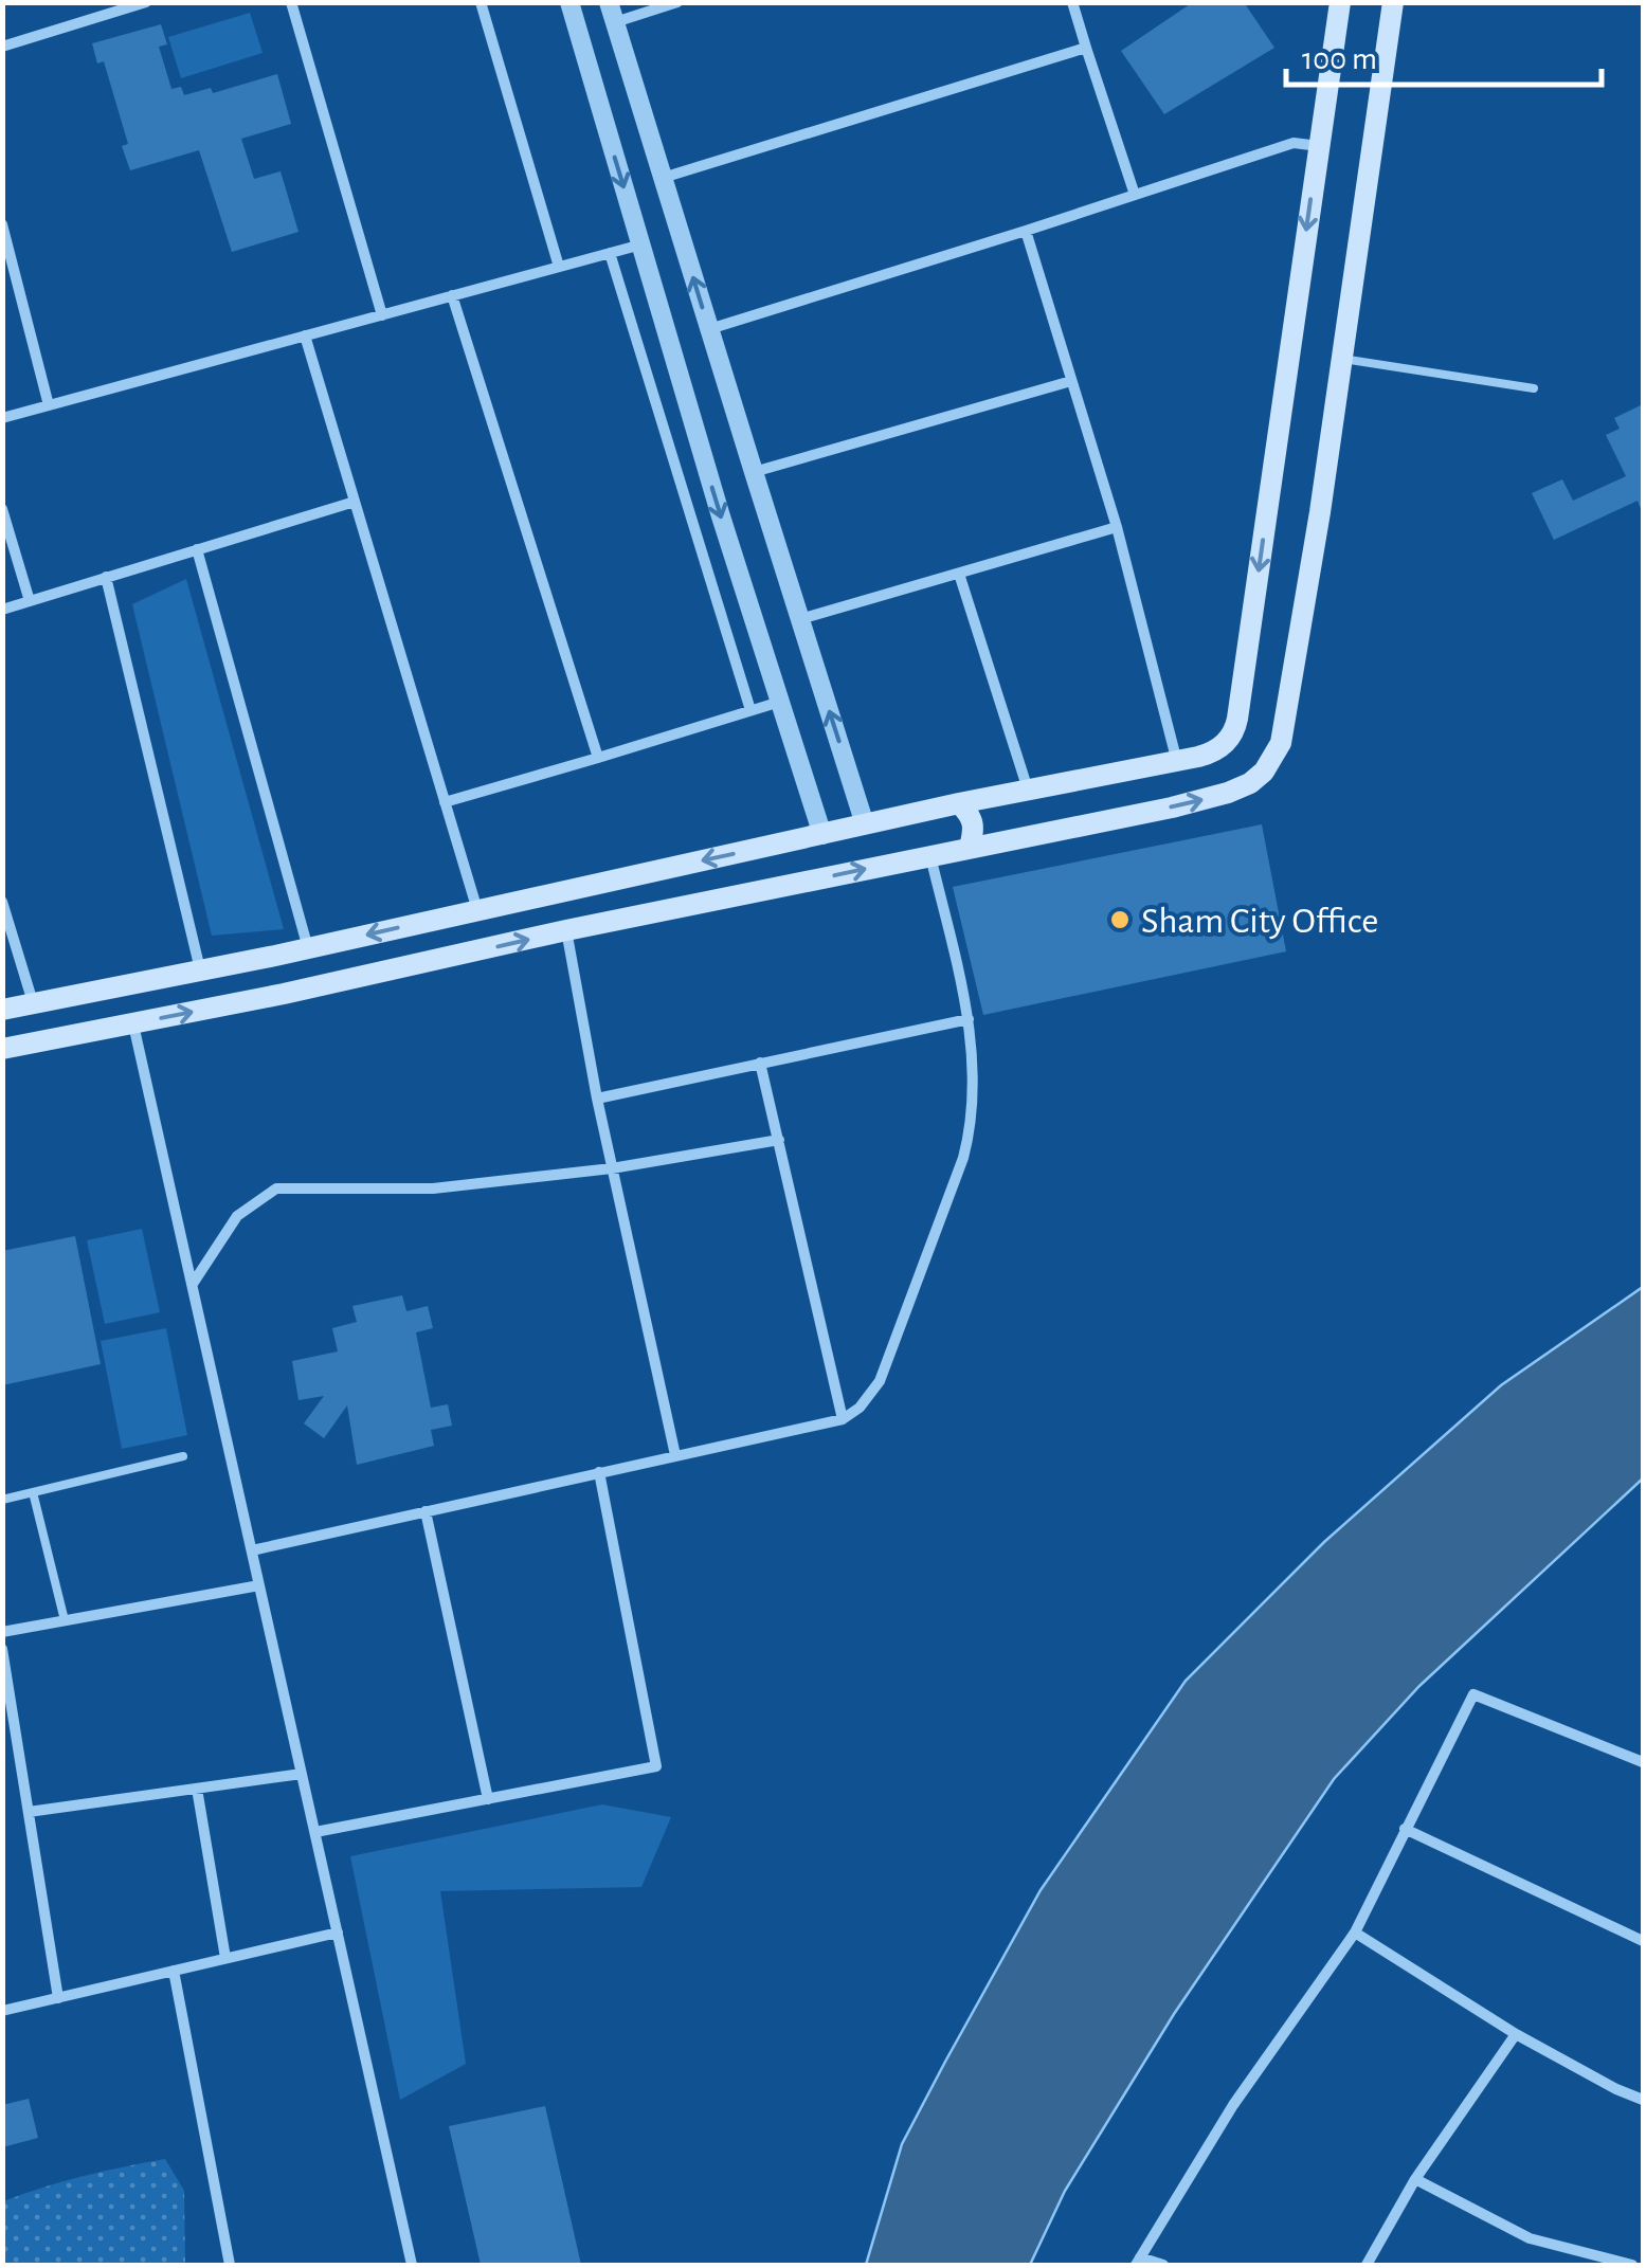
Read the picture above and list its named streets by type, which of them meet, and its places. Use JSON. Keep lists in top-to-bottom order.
{
  "places": ["Sham City Office"],
  "scale_bar": "100 m"
}
